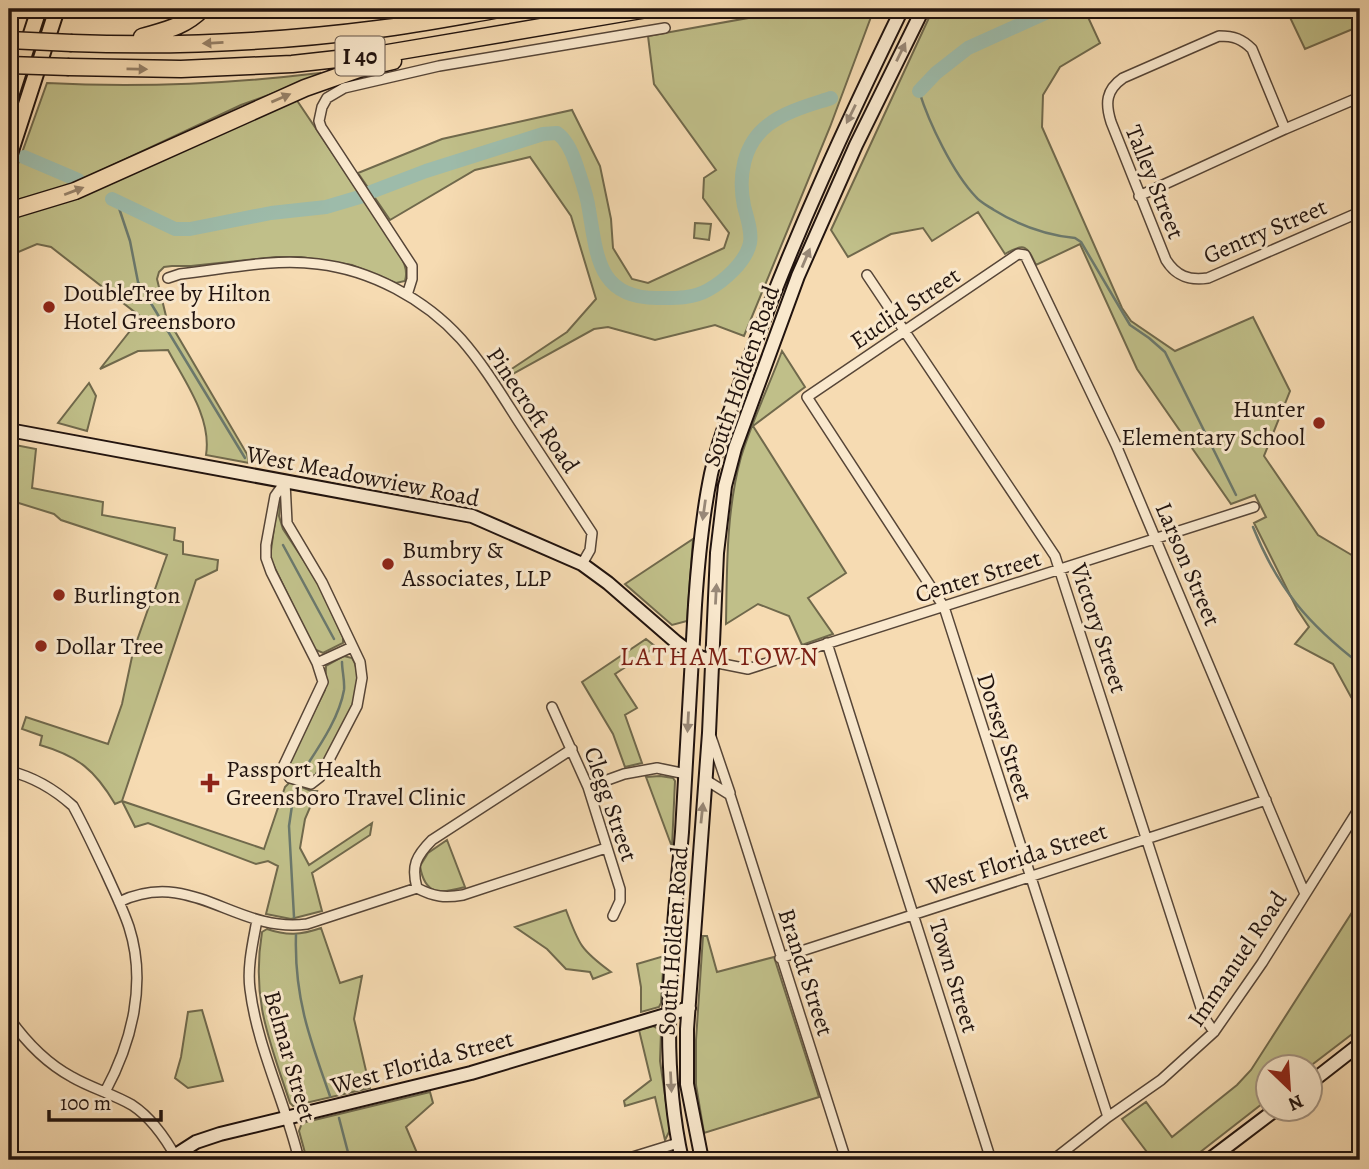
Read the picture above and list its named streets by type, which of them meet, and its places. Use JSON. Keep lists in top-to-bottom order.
{
  "streets": {
    "highway": ["I 40"],
    "main road": ["South Holden Road", "West Meadowview Road", "West Florida Street"],
    "street": [
      "Talley Street",
      "Gentry Street",
      "Euclid Street",
      "Pinecroft Road",
      "Larson Street",
      "Center Street",
      "Victory Street",
      "Dorsey Street",
      "Clegg Street",
      "Immanuel Road",
      "Brandt Street",
      "Town Street",
      "Belmar Street"
    ]
  },
  "crossings": [
    ["Talley Street", "Gentry Street"],
    ["Euclid Street", "Larson Street"],
    ["Euclid Street", "Victory Street"],
    ["Euclid Street", "Dorsey Street"],
    ["South Holden Road", "West Meadowview Road"],
    ["South Holden Road", "Center Street"],
    ["South Holden Road", "West Florida Street"],
    ["South Holden Road", "Brandt Street"],
    ["Pinecroft Road", "West Meadowview Road"],
    ["West Meadowview Road", "Center Street"],
    ["Larson Street", "Center Street"],
    ["Larson Street", "West Florida Street"],
    ["Larson Street", "Immanuel Road"],
    ["Center Street", "Victory Street"],
    ["Center Street", "Dorsey Street"],
    ["Center Street", "Town Street"],
    ["Victory Street", "West Florida Street"],
    ["Victory Street", "Immanuel Road"],
    ["Dorsey Street", "West Florida Street"],
    ["Dorsey Street", "Immanuel Road"],
    ["West Florida Street", "Brandt Street"],
    ["West Florida Street", "Town Street"],
    ["West Florida Street", "Belmar Street"]
  ],
  "districts": ["LATHAM TOWN"],
  "places": {
    "other": [
      "DoubleTree by Hilton Hotel Greensboro",
      "Hunter Elementary School",
      "Bumbry & Associates, LLP",
      "Burlington",
      "Dollar Tree"
    ],
    "health": ["Passport Health Greensboro Travel Clinic"]
  },
  "scale_bar": "100 m",
  "north": "bottom right"
}
